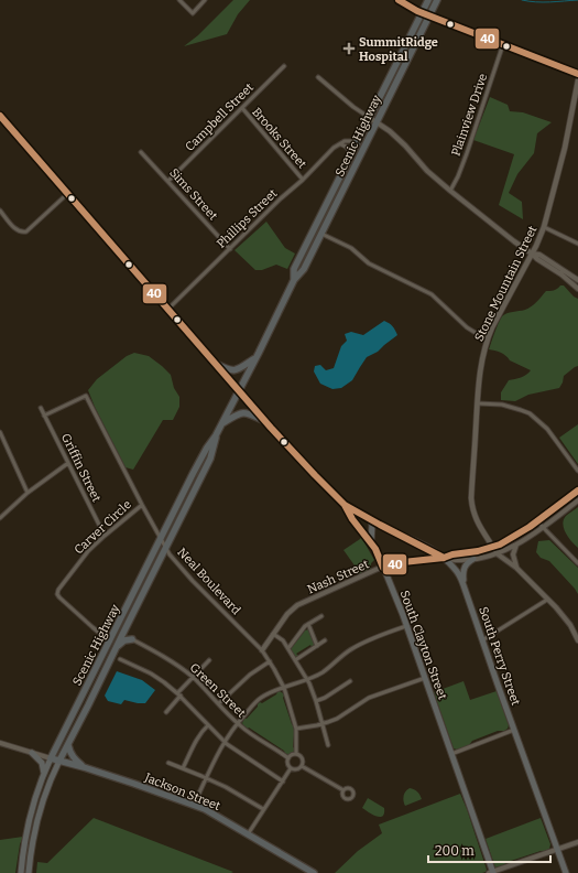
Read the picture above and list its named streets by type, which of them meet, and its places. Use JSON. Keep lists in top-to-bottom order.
{
  "streets": {
    "highway": ["Scenic Highway", "Jackson Street"],
    "main road": ["Stone Mountain Street", "South Clayton Street", "South Perry Street"],
    "street": [
      "Plainview Drive",
      "Campbell Street",
      "Brooks Street",
      "Sims Street",
      "Phillips Street",
      "Griffin Street",
      "Carver Circle",
      "Nash Street",
      "Neal Boulevard",
      "Green Street"
    ]
  },
  "crossings": [
    ["Campbell Street", "Brooks Street"],
    ["Campbell Street", "Sims Street"],
    ["Scenic Highway", "Phillips Street"],
    ["Scenic Highway", "Carver Circle"],
    ["Scenic Highway", "Neal Boulevard"],
    ["Scenic Highway", "South Clayton Street"],
    ["Scenic Highway", "Jackson Street"],
    ["Brooks Street", "Phillips Street"],
    ["Sims Street", "Phillips Street"],
    ["Phillips Street", "South Clayton Street"],
    ["Stone Mountain Street", "Nash Street"],
    ["Griffin Street", "Carver Circle"],
    ["Griffin Street", "Neal Boulevard"],
    ["Carver Circle", "Neal Boulevard"],
    ["Nash Street", "Neal Boulevard"],
    ["Nash Street", "South Clayton Street"],
    ["Nash Street", "South Perry Street"],
    ["Neal Boulevard", "Green Street"],
    ["South Clayton Street", "South Perry Street"]
  ],
  "places": {
    "health": ["SummitRidge Hospital"]
  },
  "lines": ["transit line 40"],
  "scale_bar": "200 m"
}
